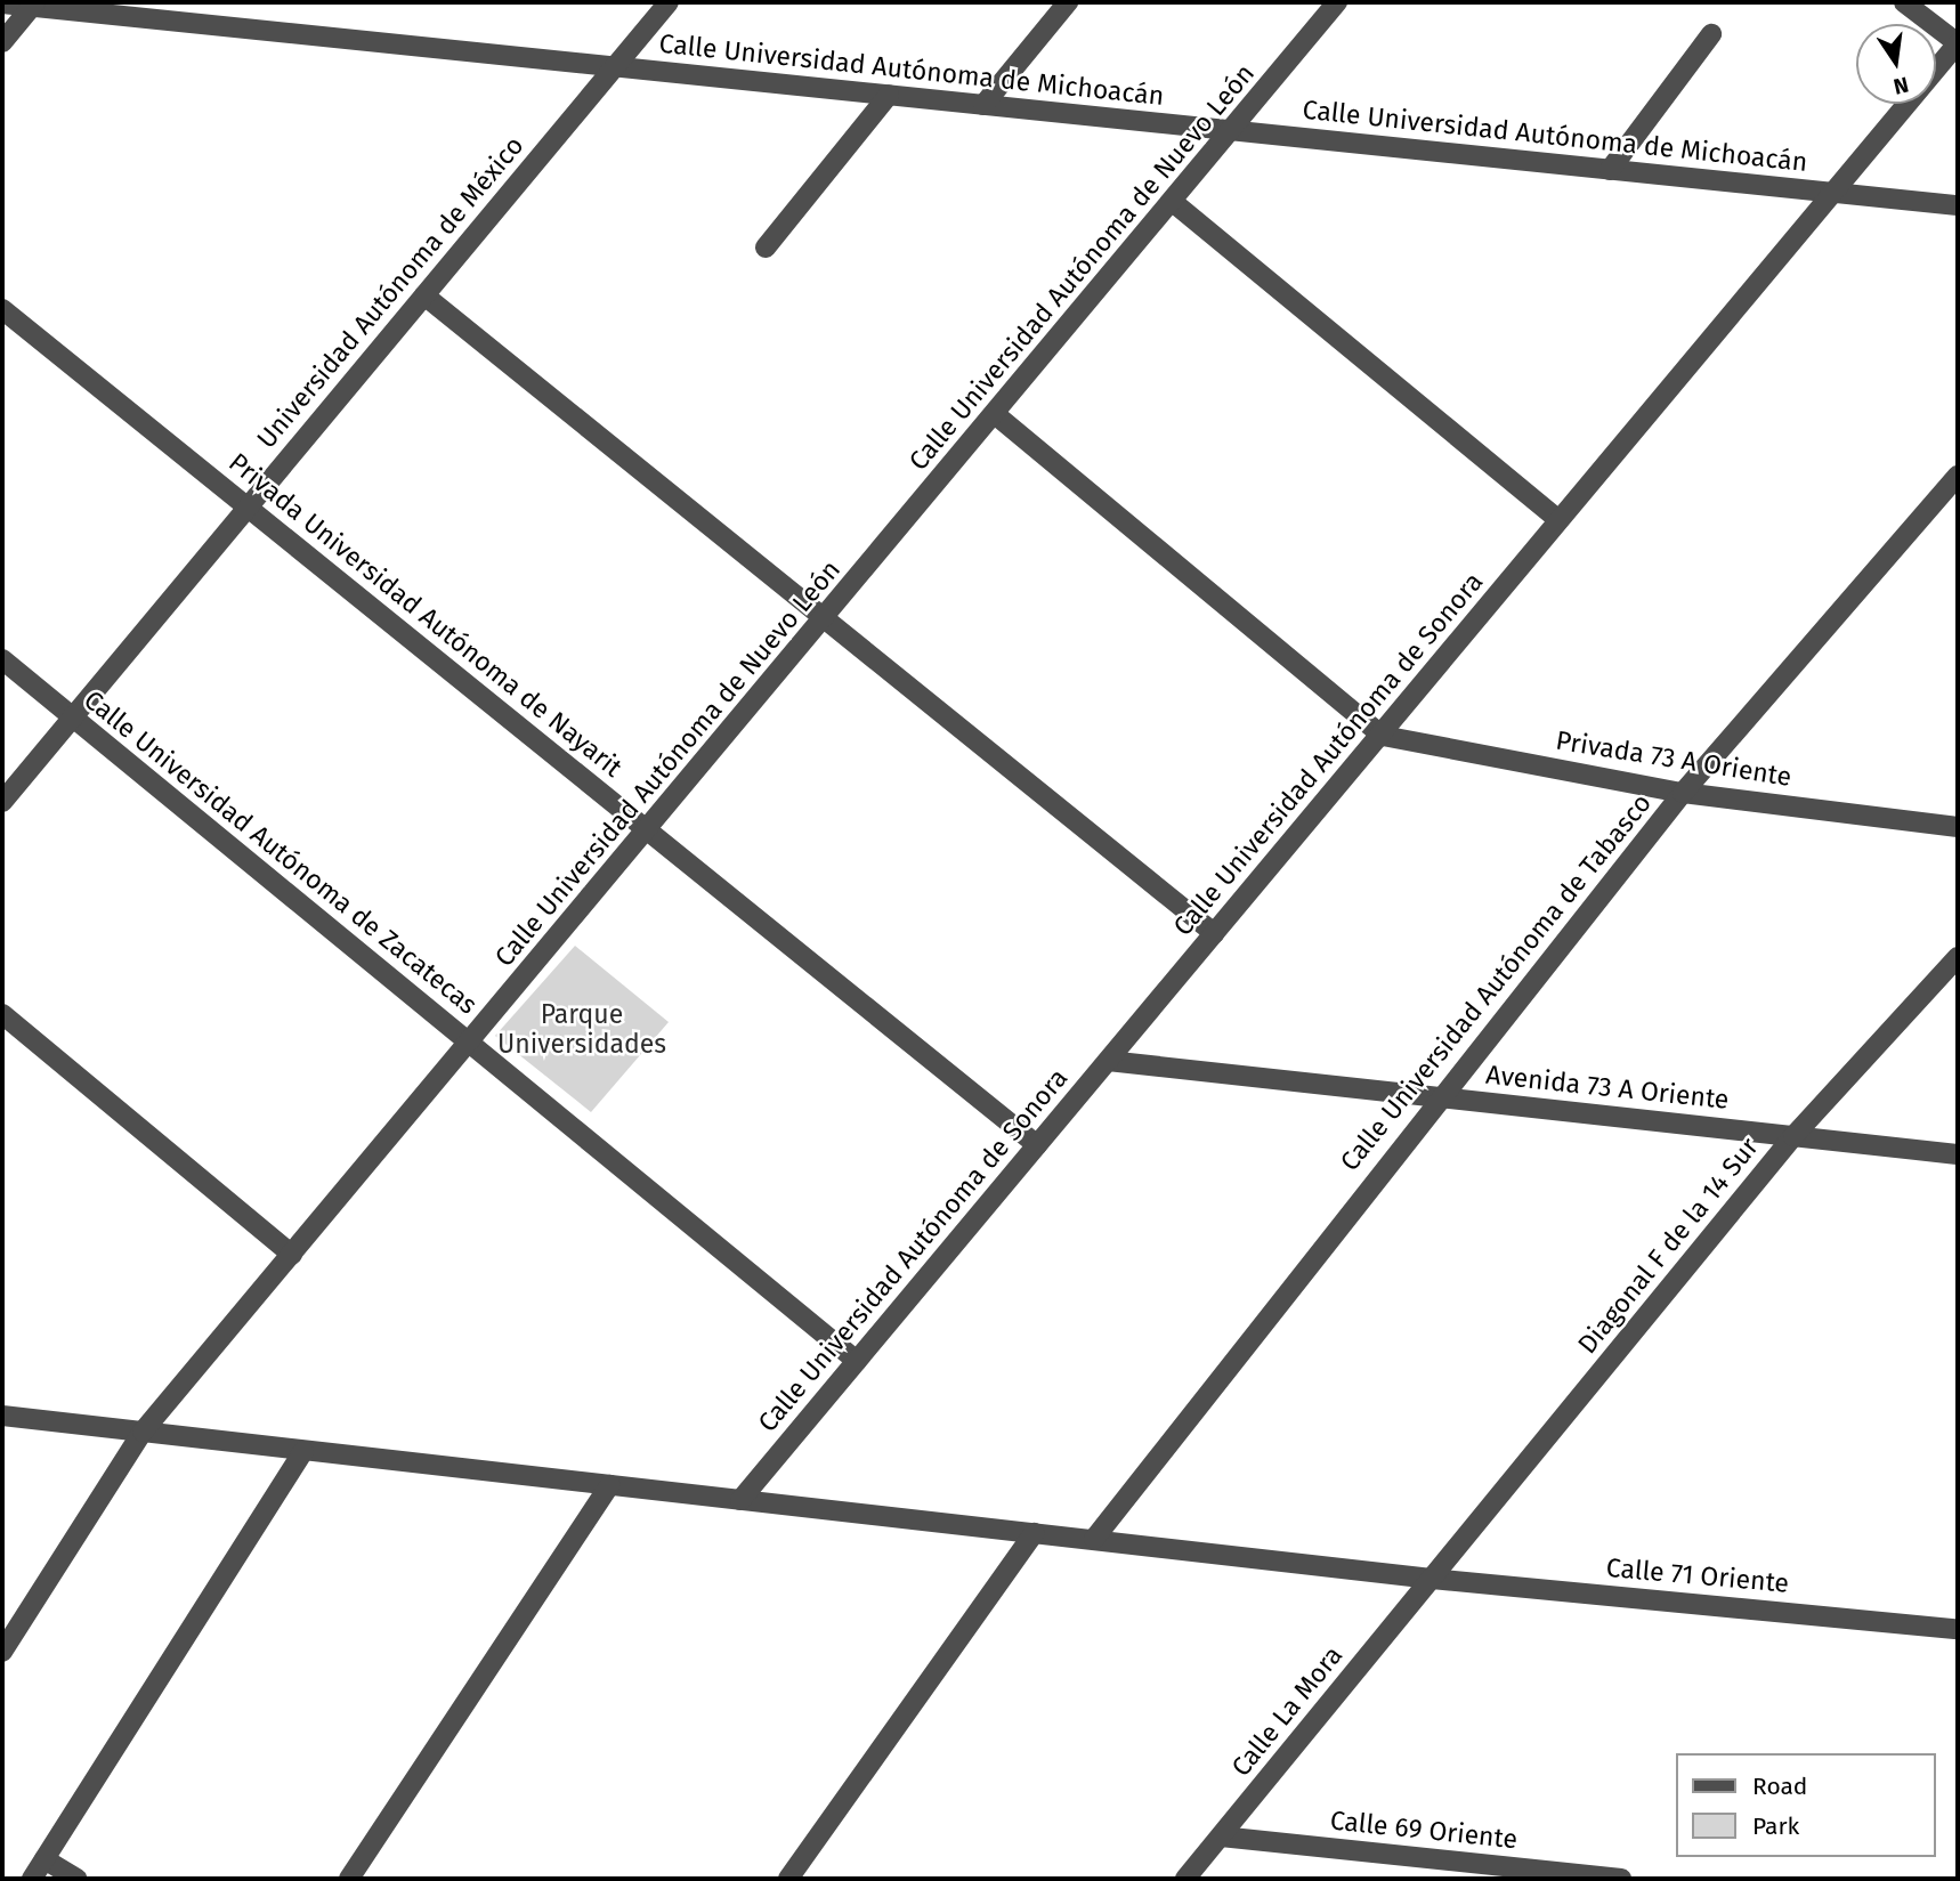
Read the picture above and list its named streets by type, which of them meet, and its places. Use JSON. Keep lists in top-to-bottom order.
{
  "streets": {
    "street": [
      "Calle Universidad Autónoma de Michoacán",
      "Calle Universidad Autónoma de Nuevo León",
      "Universidad Autónoma de México",
      "Privada Universidad Autónoma de Nayarit",
      "Calle Universidad Autónoma de Sonora",
      "Privada 73 A Oriente",
      "Calle Universidad Autónoma de Zacatecas",
      "Calle Universidad Autónoma de Tabasco",
      "Avenida 73 A Oriente",
      "Diagonal F de la 14 Sur",
      "Calle 71 Oriente",
      "Calle La Mora",
      "Calle 69 Oriente"
    ]
  },
  "crossings": [
    ["Calle Universidad Autónoma de Michoacán", "Calle Universidad Autónoma de Nuevo León"],
    ["Calle Universidad Autónoma de Michoacán", "Universidad Autónoma de México"],
    ["Calle Universidad Autónoma de Michoacán", "Calle Universidad Autónoma de Sonora"],
    ["Calle Universidad Autónoma de Nuevo León", "Privada Universidad Autónoma de Nayarit"],
    ["Calle Universidad Autónoma de Nuevo León", "Calle Universidad Autónoma de Zacatecas"],
    ["Calle Universidad Autónoma de Nuevo León", "Calle 71 Oriente"],
    ["Universidad Autónoma de México", "Privada Universidad Autónoma de Nayarit"],
    ["Universidad Autónoma de México", "Calle Universidad Autónoma de Zacatecas"],
    ["Privada Universidad Autónoma de Nayarit", "Calle Universidad Autónoma de Sonora"],
    ["Calle Universidad Autónoma de Sonora", "Privada 73 A Oriente"],
    ["Calle Universidad Autónoma de Sonora", "Calle Universidad Autónoma de Zacatecas"],
    ["Calle Universidad Autónoma de Sonora", "Avenida 73 A Oriente"],
    ["Calle Universidad Autónoma de Sonora", "Calle 71 Oriente"],
    ["Privada 73 A Oriente", "Calle Universidad Autónoma de Tabasco"],
    ["Calle Universidad Autónoma de Tabasco", "Avenida 73 A Oriente"],
    ["Calle Universidad Autónoma de Tabasco", "Calle 71 Oriente"],
    ["Avenida 73 A Oriente", "Diagonal F de la 14 Sur"],
    ["Diagonal F de la 14 Sur", "Calle 71 Oriente"],
    ["Diagonal F de la 14 Sur", "Calle La Mora"],
    ["Calle 71 Oriente", "Calle La Mora"],
    ["Calle La Mora", "Calle 69 Oriente"]
  ],
  "parks": ["Parque Universidades"],
  "legend": ["Road", "Park"],
  "north": "bottom"
}
